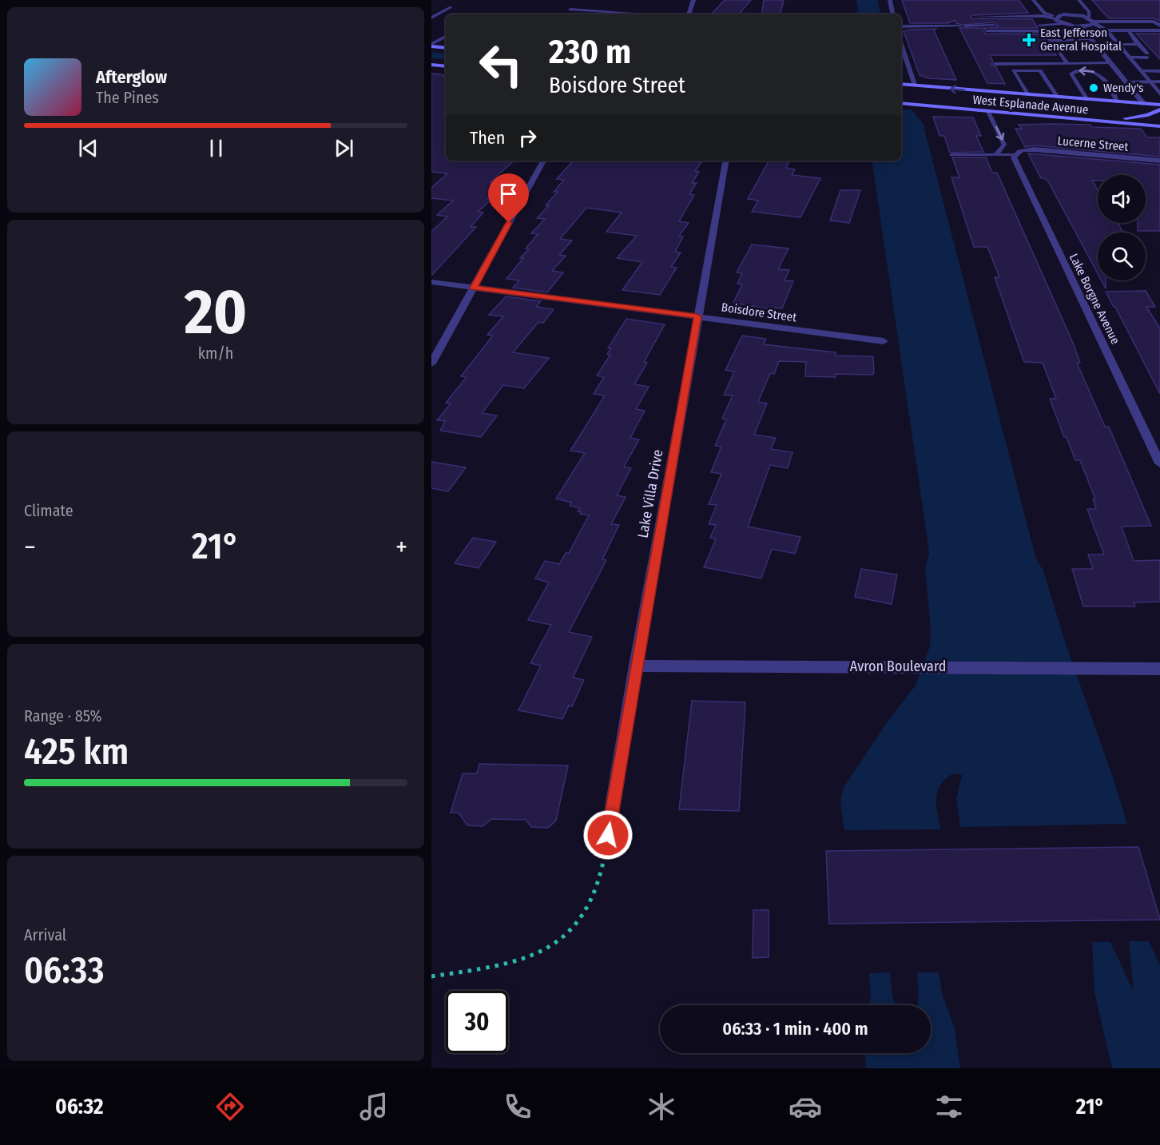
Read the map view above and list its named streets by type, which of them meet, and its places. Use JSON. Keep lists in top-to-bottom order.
{
  "streets": {
    "main road": ["West Esplanade Avenue"],
    "street": [
      "Lucerne Street",
      "Lake Borgne Avenue",
      "Boisdore Street",
      "Lake Villa Drive",
      "Avron Boulevard"
    ]
  },
  "crossings": [
    ["Lucerne Street", "Lake Borgne Avenue"],
    ["Boisdore Street", "Lake Villa Drive"],
    ["Lake Villa Drive", "Avron Boulevard"]
  ],
  "places": {
    "health": ["East Jefferson General Hospital"],
    "other": ["Wendy's"]
  },
  "page": {
    "turn": ["230 m", "Boisdore Street"],
    "song": ["Afterglow", "The Pines"],
    "then": "Then",
    "tile": [
      ["20", "km/h"],
      "Climate",
      ["Range · 85%", "425 km"],
      ["Arrival", "06:33"]
    ],
    "heat": ["−", "21°", "+"],
    "limit": "30",
    "trip": "06:33 · 1 min · 400 m",
    "tabs": ["06:32", "21°"]
  }
}
